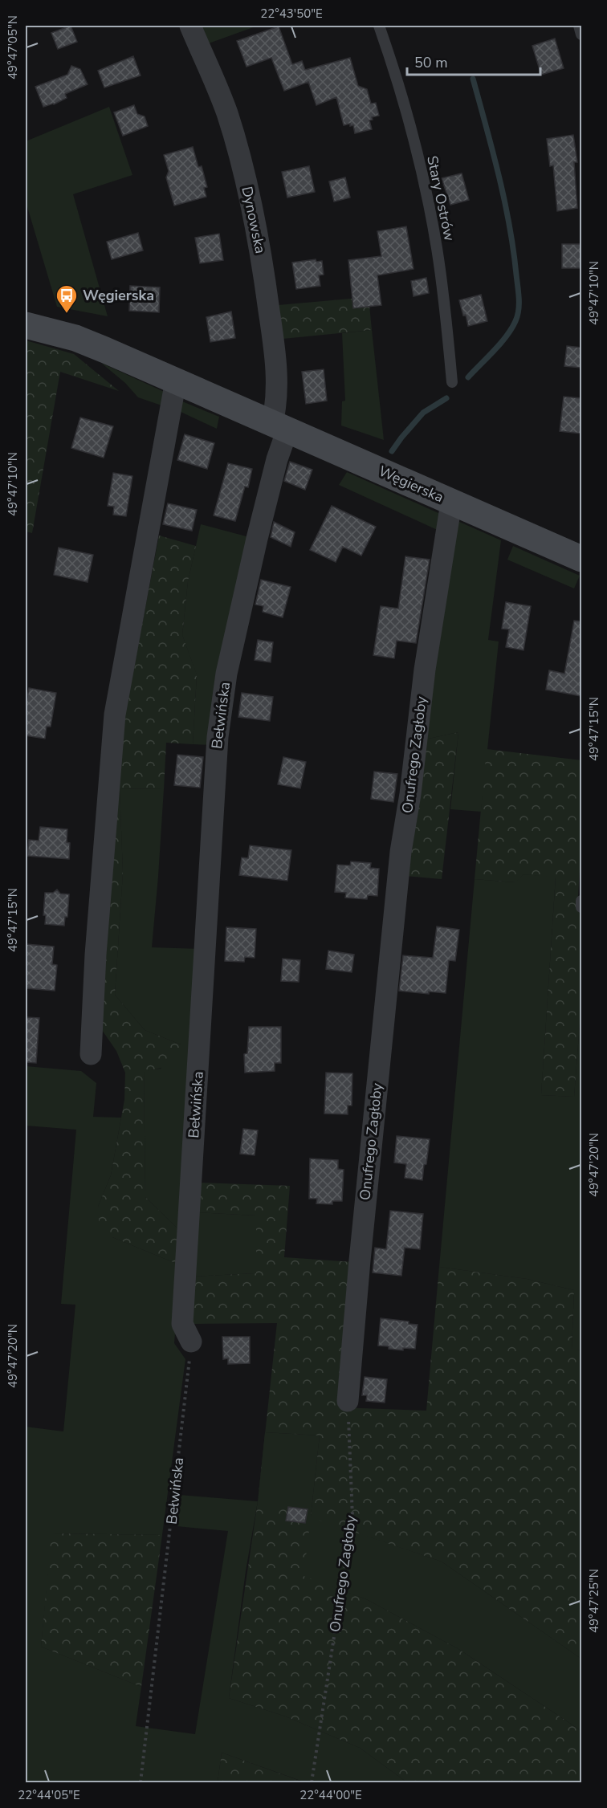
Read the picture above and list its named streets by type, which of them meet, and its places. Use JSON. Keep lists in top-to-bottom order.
{
  "streets": {
    "main road": ["Węgierska"],
    "street": ["Dynowska", "Bełwińska", "Onufrego Zagłoby"],
    "lane": ["Stary Ostrów"]
  },
  "crossings": [
    ["Dynowska", "Węgierska"],
    ["Dynowska", "Bełwińska"],
    ["Węgierska", "Bełwińska"],
    ["Węgierska", "Onufrego Zagłoby"]
  ],
  "places": {
    "bus stop": ["Węgierska"]
  },
  "scale_bar": "50 m",
  "coordinates": [
    "22°43'50\"E",
    "49°47'05\"N",
    "49°47'10\"N",
    "49°47'15\"N",
    "49°47'20\"N",
    "49°47'25\"N",
    "22°44'05\"E",
    "22°44'00\"E"
  ]
}
